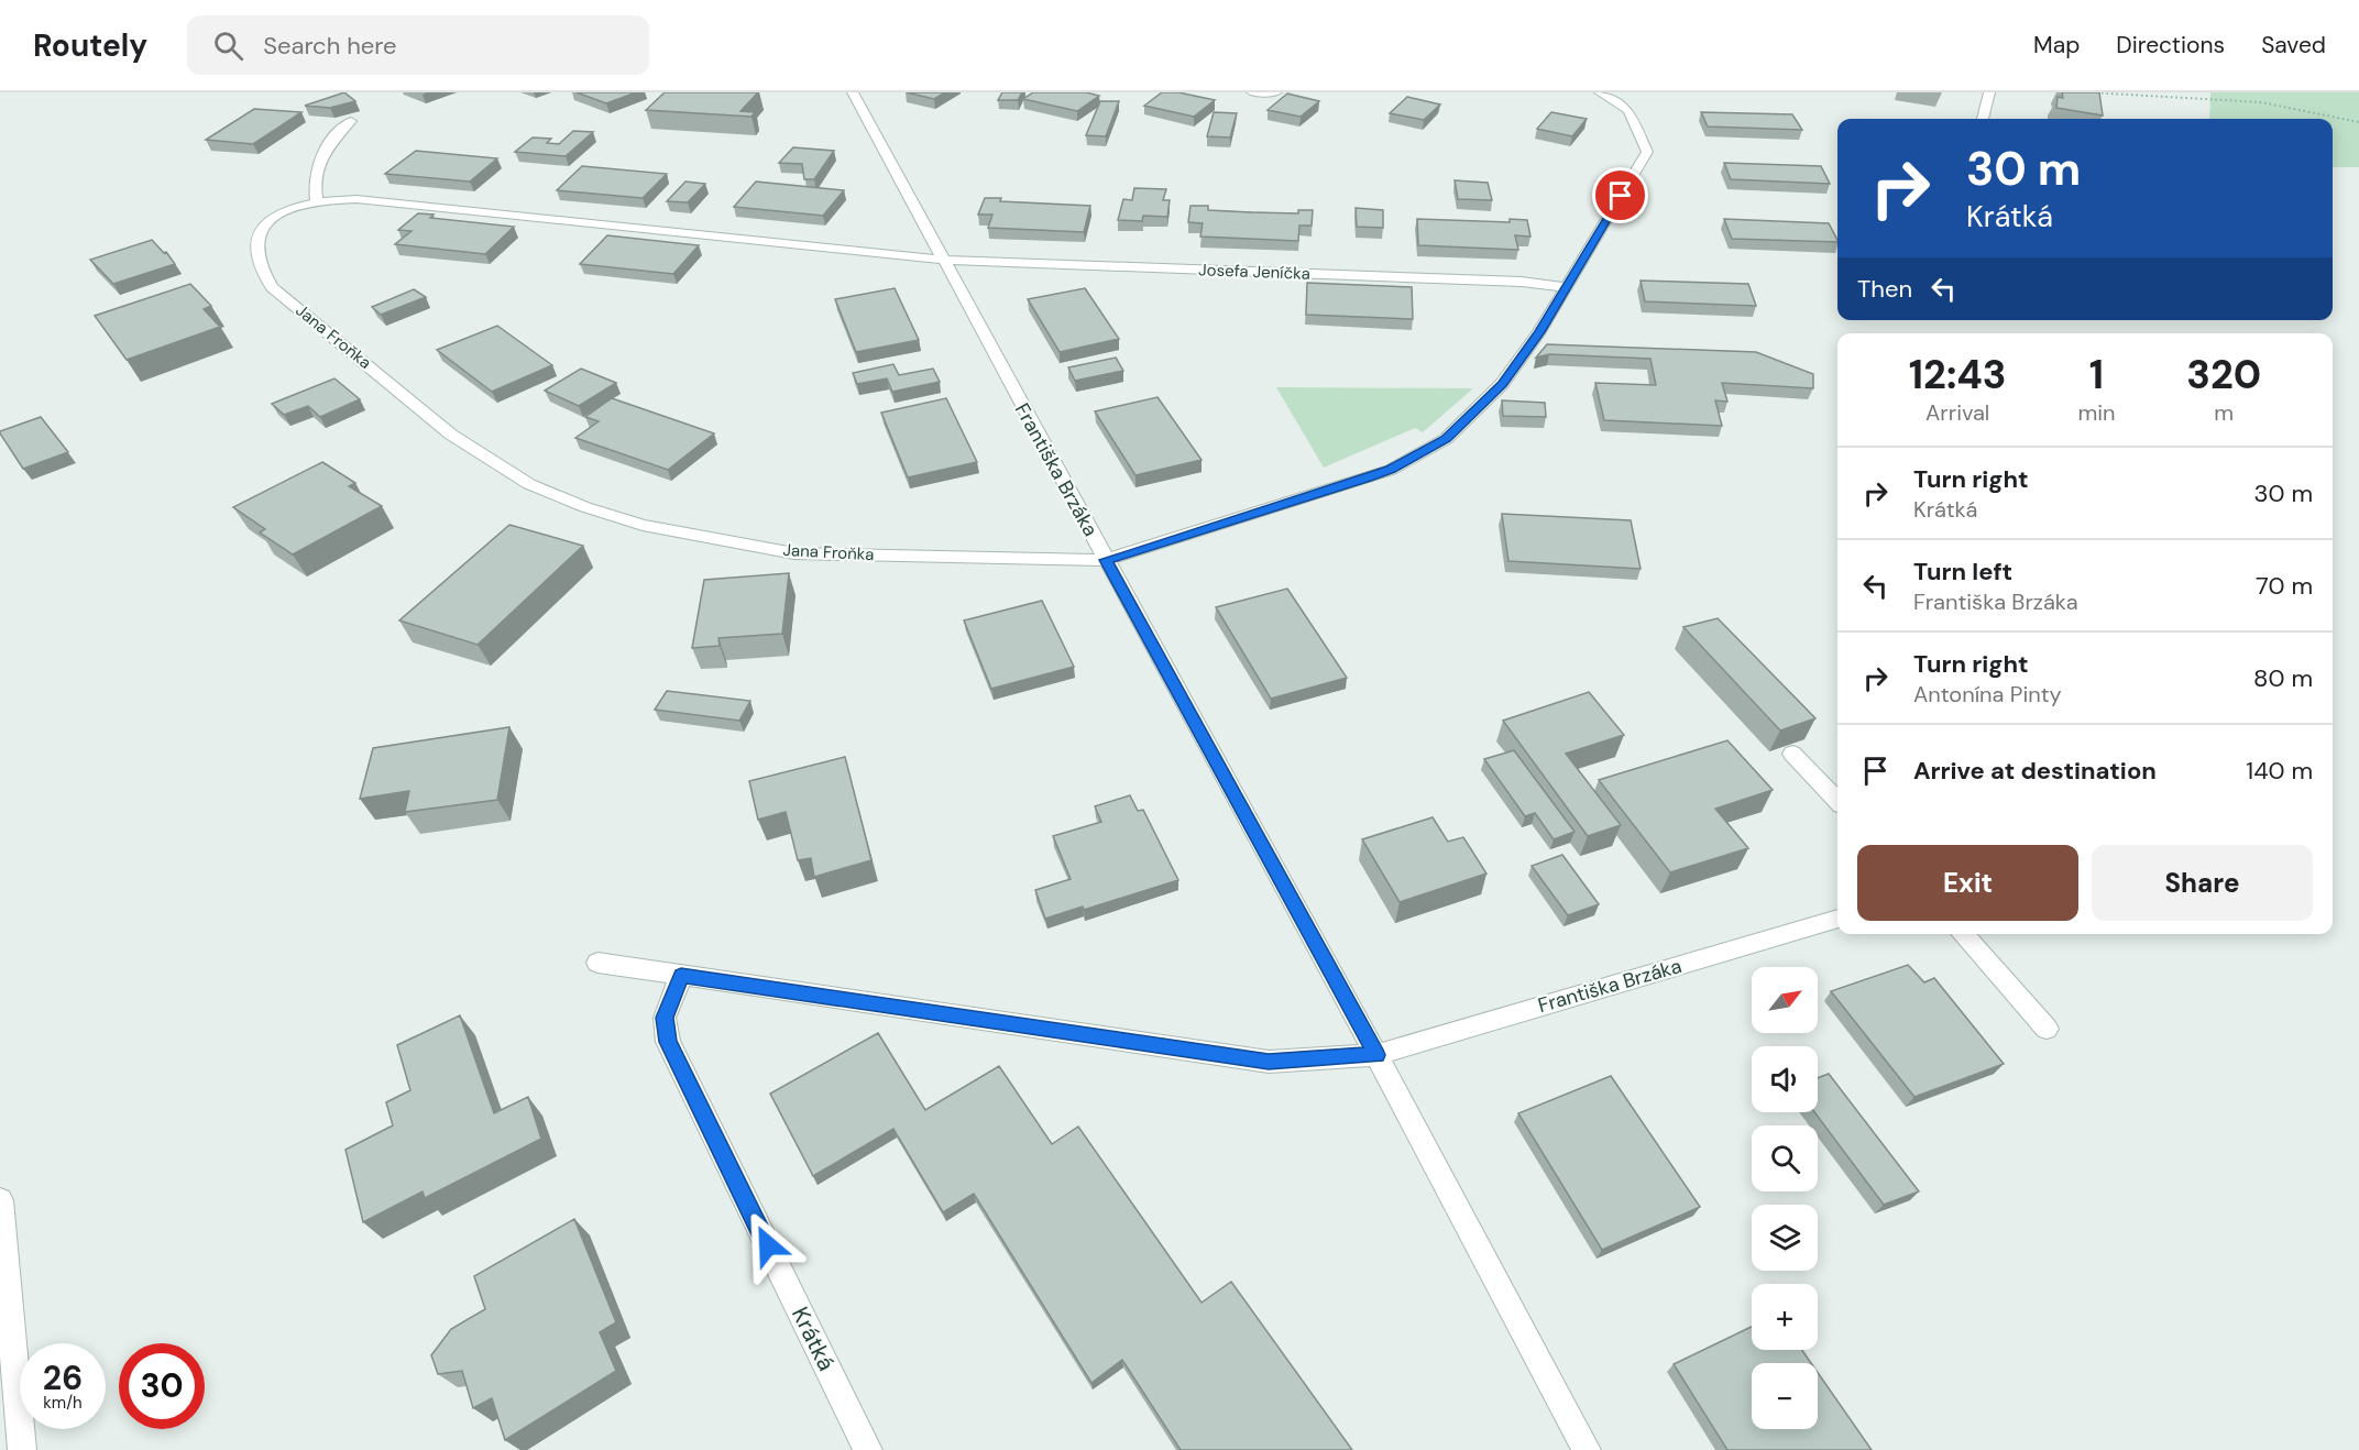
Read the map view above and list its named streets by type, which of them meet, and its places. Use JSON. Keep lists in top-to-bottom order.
{
  "streets": {
    "street": [
      "Josefa Jeníčka",
      "Jana Froňka",
      "Františka Brzáka",
      "Krátká"
    ]
  },
  "crossings": [
    ["Josefa Jeníčka", "Jana Froňka"],
    ["Josefa Jeníčka", "Františka Brzáka"],
    ["Jana Froňka", "Františka Brzáka"]
  ],
  "north": "top right",
  "page": {
    "header": "Routely",
    "search": "Search here",
    "nav": ["Map", "Directions", "Saved"],
    "turn": ["30 m", "Krátká"],
    "then": "Then",
    "eta": [
      "12:43",
      "Arrival",
      "1",
      "min",
      "320",
      "m"
    ],
    "list": [
      {
        "name": "Turn right",
        "note": "Krátká",
        "value": "30 m"
      },
      {
        "name": "Turn left",
        "note": "Františka Brzáka",
        "value": "70 m"
      },
      {
        "name": "Turn right",
        "note": "Antonína Pinty",
        "value": "80 m"
      },
      {
        "name": "Arrive at destination",
        "value": "140 m"
      }
    ],
    "buttons": ["Exit", "Share"],
    "map_buttons": ["+", "−"],
    "speed": "26 km/h",
    "limit": "30"
  }
}
